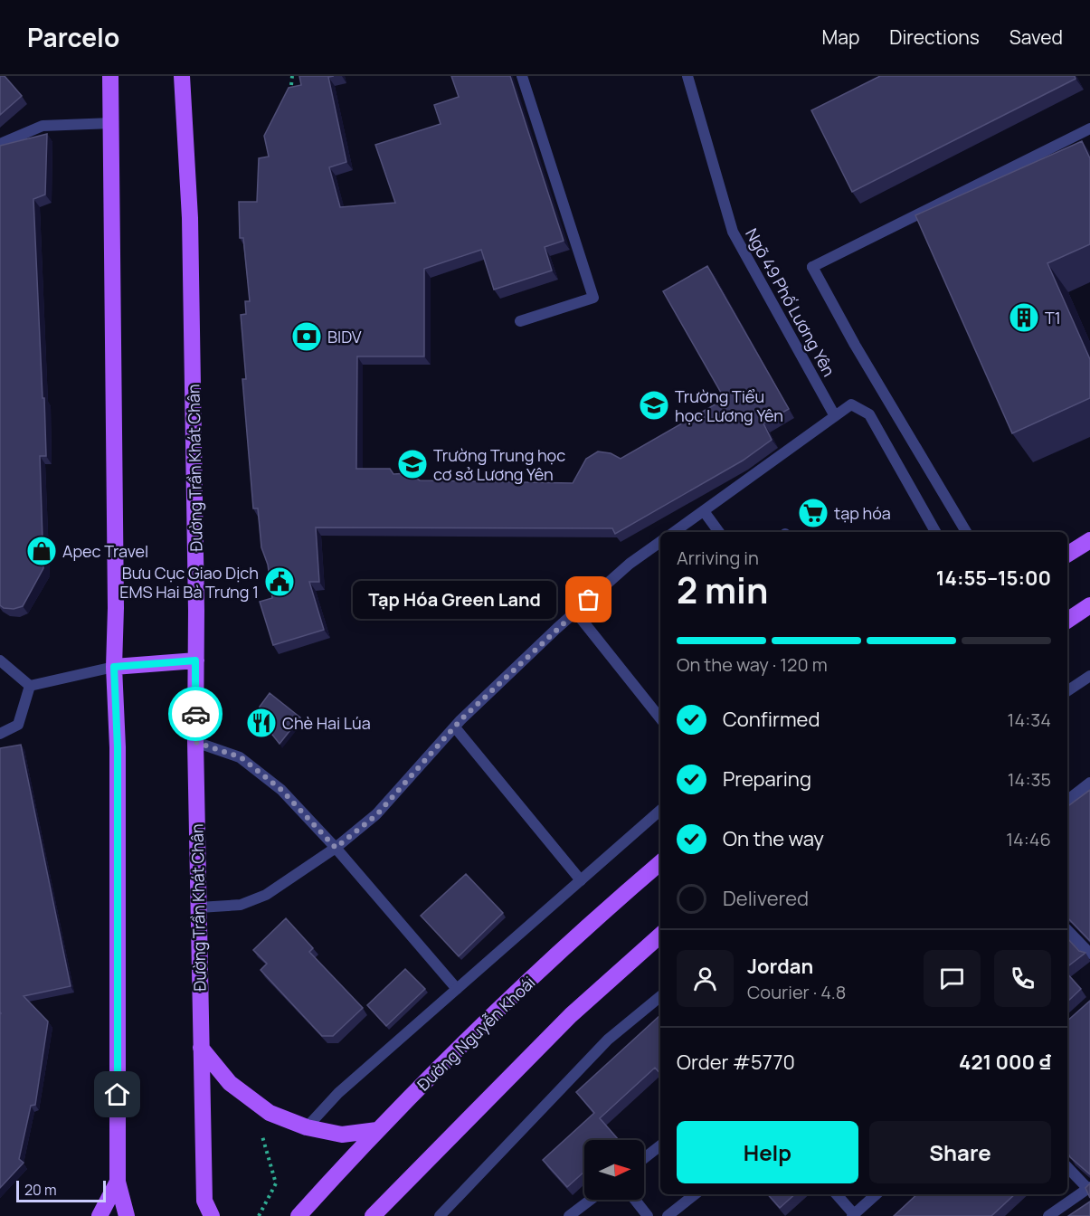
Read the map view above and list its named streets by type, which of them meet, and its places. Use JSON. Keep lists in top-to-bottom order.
{
  "streets": {
    "main road": ["Đường Trần Khát Chân", "Đường Nguyễn Khoái"],
    "street": ["Ngõ 49 Phố Lương Yên"]
  },
  "places": {
    "building": ["T1"],
    "bank": ["BIDV"],
    "school or university": ["Trường Tiểu học Lương Yên", "Trường Trung học cơ sở Lương Yên"],
    "supermarket": ["tạp hóa"],
    "shop": ["Apec Travel"],
    "public building": ["Bưu Cục Giao Dịch EMS Hai Bà Trưng 1"],
    "other": ["Tạp Hóa Green Land"],
    "restaurant": ["Chè Hai Lúa"]
  },
  "scale_bar": "20 m",
  "north": "right",
  "page": {
    "header": "Parcelo",
    "nav": ["Map", "Directions", "Saved"],
    "heading": ["2 min", "Arriving in", "14:55–15:00"],
    "panel": [
      "Jordan",
      "Courier · 4.8",
      "Order #5770",
      "421 000 ₫"
    ],
    "bubble": "Tạp Hóa Green Land",
    "bar": "On the way · 120 m",
    "list": [
      ["Confirmed", "14:34"],
      ["Preparing", "14:35"],
      ["On the way", "14:46"],
      "Delivered"
    ],
    "buttons": ["Help", "Share"],
    "scale": "20 m"
  }
}
